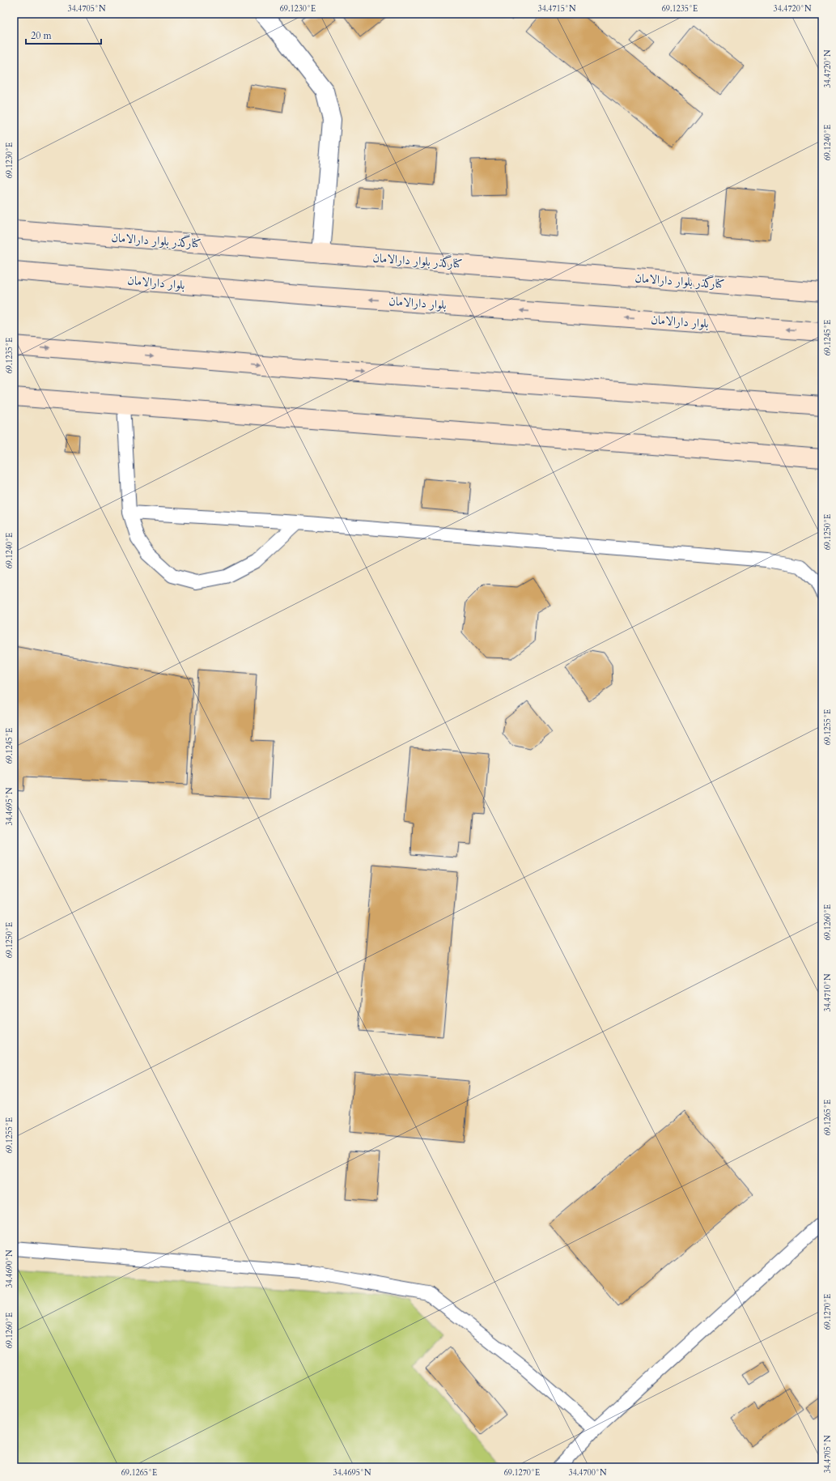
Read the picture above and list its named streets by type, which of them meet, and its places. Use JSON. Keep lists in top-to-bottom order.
{
  "streets": {
    "street": ["کنارگذر بلوار دارالامان", "بلوار دارالامان"]
  },
  "scale_bar": "20 m",
  "coordinates": [
    "34.4705°N",
    "69.1230°E",
    "34.4715°N",
    "69.1235°E",
    "34.4720°N",
    "69.1240°E",
    "69.1245°E",
    "69.1250°E",
    "69.1255°E",
    "34.4695°N",
    "69.1260°E",
    "34.4710°N",
    "69.1265°E",
    "34.4690°N",
    "69.1270°E",
    "34.4700°N"
  ]
}
